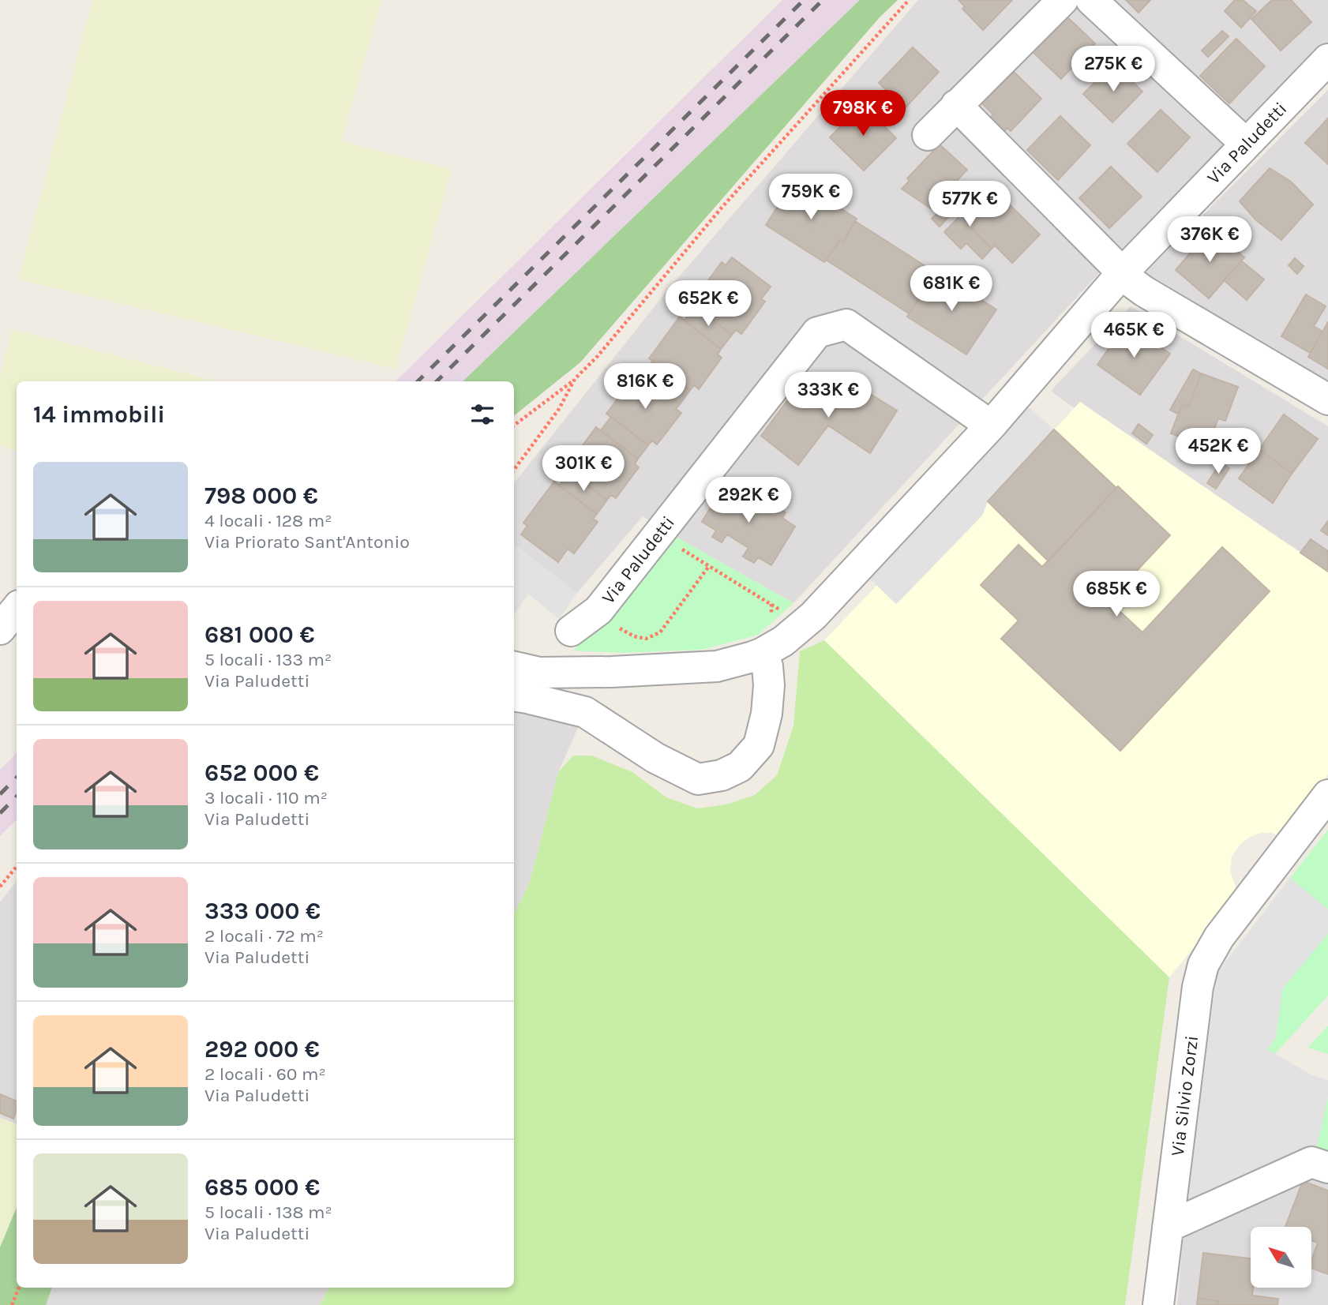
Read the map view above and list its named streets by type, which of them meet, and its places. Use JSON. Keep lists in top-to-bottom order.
{
  "streets": {
    "street": ["Via Paludetti", "Via Silvio Zorzi"]
  },
  "north": "top left",
  "page": {
    "price": [
      "275K €",
      "798K €",
      "759K €",
      "577K €",
      "376K €",
      "681K €",
      "652K €",
      "465K €",
      "816K €",
      "333K €",
      "452K €",
      "301K €",
      "292K €",
      "685K €"
    ],
    "heading": "14 immobili",
    "list": [
      {
        "name": "798 000 €",
        "note": "4 locali · 128 m² · Via Priorato Sant'Antonio"
      },
      {
        "name": "681 000 €",
        "note": "5 locali · 133 m² · Via Paludetti"
      },
      {
        "name": "652 000 €",
        "note": "3 locali · 110 m² · Via Paludetti"
      },
      {
        "name": "333 000 €",
        "note": "2 locali · 72 m² · Via Paludetti"
      },
      {
        "name": "292 000 €",
        "note": "2 locali · 60 m² · Via Paludetti"
      },
      {
        "name": "685 000 €",
        "note": "5 locali · 138 m² · Via Paludetti"
      }
    ]
  }
}
